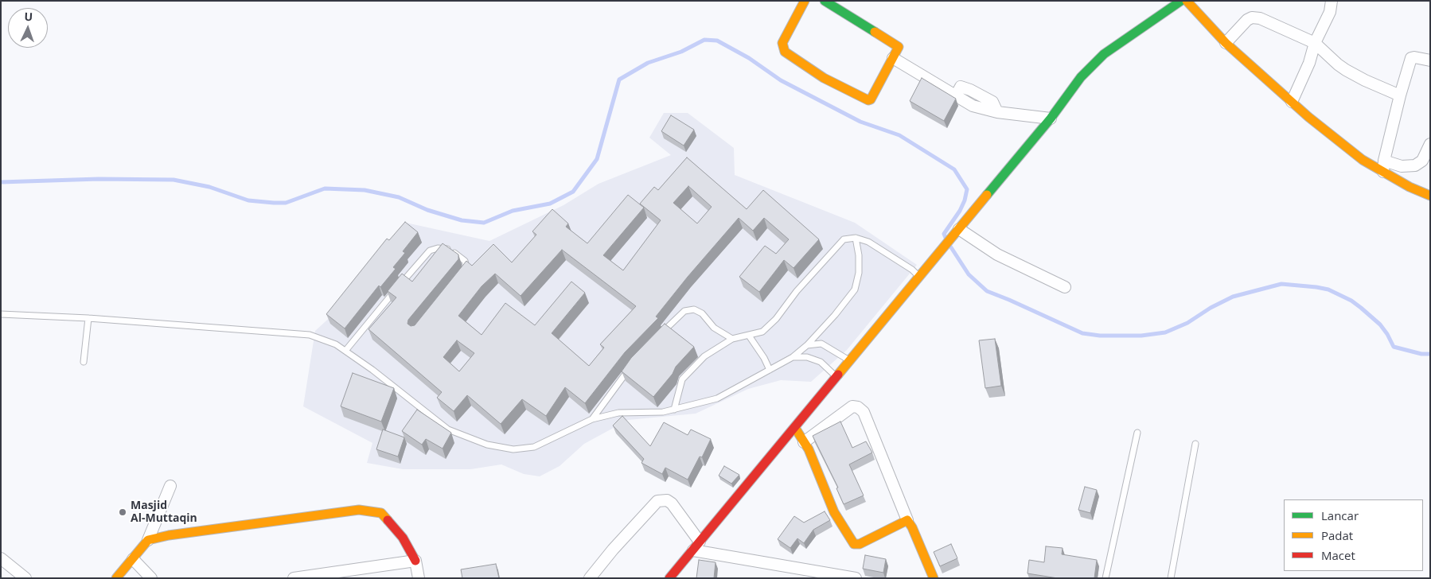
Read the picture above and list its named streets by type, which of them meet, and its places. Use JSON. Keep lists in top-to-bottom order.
{
  "places": ["Masjid Al-Muttaqin"],
  "legend": ["Lancar", "Padat", "Macet"],
  "north": "top"
}
